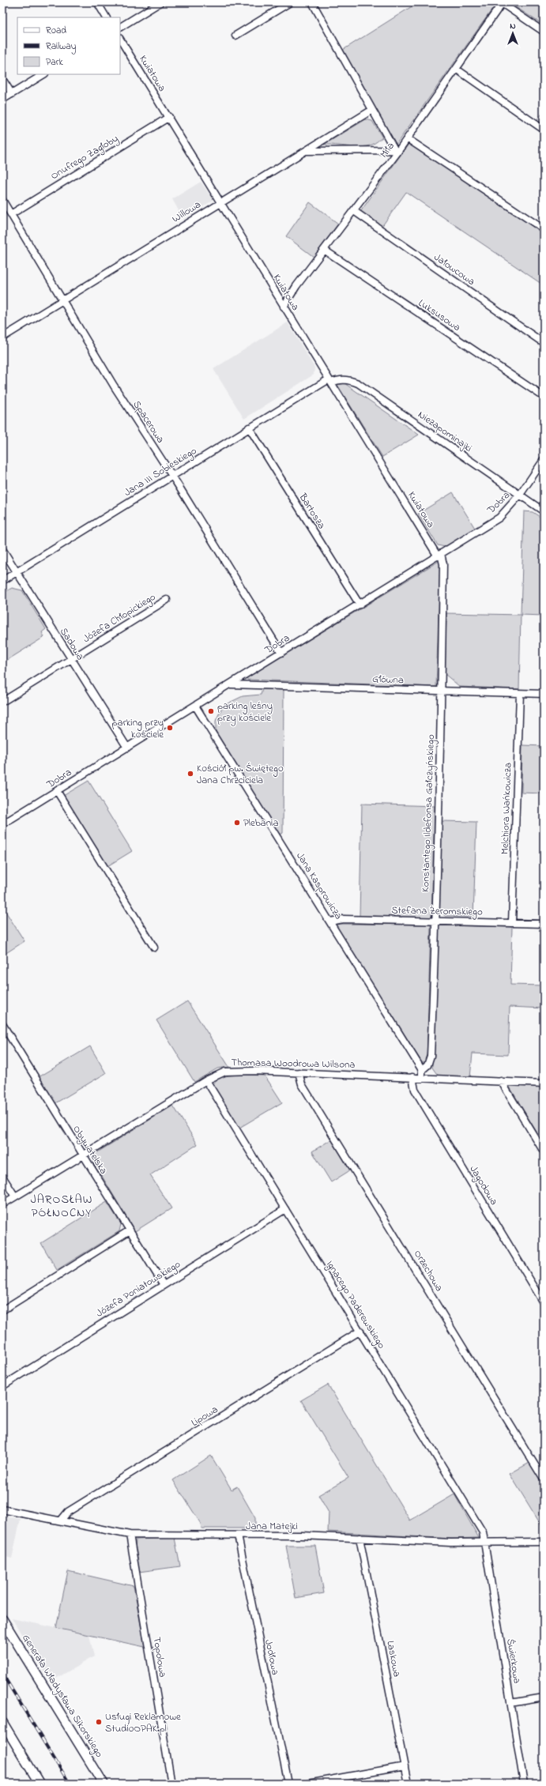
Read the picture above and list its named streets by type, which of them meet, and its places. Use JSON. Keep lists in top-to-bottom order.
{
  "streets": {
    "main road": ["Generała Władysława Sikorskiego"],
    "street": [
      "Kwiatowa",
      "Miła",
      "Onufrego Zagłoby",
      "Willowa",
      "Jałowcowa",
      "Luksusowa",
      "Spacerowa",
      "Niezapominajki",
      "Jana III Sobieskiego",
      "Dobra",
      "Bartosza",
      "Józefa Chłopickiego",
      "Sadowa",
      "Główna",
      "Melchiora Wańkowicza",
      "Konstantego Ildefonsa Gałczyńskiego",
      "Jana Kasprowicza",
      "Stefana Żeromskiego",
      "Thomasa Woodrowa Wilsona",
      "Obywatelska",
      "Jagodowa",
      "Orzechowa",
      "Józefa Poniatowskiego",
      "Ignacego Paderewskiego",
      "Lipowa",
      "Jana Matejki",
      "Topolowa",
      "Jodłowa",
      "Laskowa",
      "Świerkowa"
    ]
  },
  "crossings": [
    ["Kwiatowa", "Miła"],
    ["Kwiatowa", "Onufrego Zagłoby"],
    ["Kwiatowa", "Willowa"],
    ["Kwiatowa", "Niezapominajki"],
    ["Kwiatowa", "Jana III Sobieskiego"],
    ["Kwiatowa", "Dobra"],
    ["Kwiatowa", "Konstantego Ildefonsa Gałczyńskiego"],
    ["Miła", "Jałowcowa"],
    ["Miła", "Luksusowa"],
    ["Onufrego Zagłoby", "Spacerowa"],
    ["Willowa", "Spacerowa"],
    ["Spacerowa", "Jana III Sobieskiego"],
    ["Spacerowa", "Dobra"],
    ["Niezapominajki", "Jana III Sobieskiego"],
    ["Niezapominajki", "Dobra"],
    ["Jana III Sobieskiego", "Bartosza"],
    ["Jana III Sobieskiego", "Sadowa"],
    ["Dobra", "Bartosza"],
    ["Dobra", "Sadowa"],
    ["Dobra", "Główna"],
    ["Dobra", "Konstantego Ildefonsa Gałczyńskiego"],
    ["Dobra", "Jana Kasprowicza"],
    ["Józefa Chłopickiego", "Sadowa"],
    ["Główna", "Melchiora Wańkowicza"],
    ["Główna", "Konstantego Ildefonsa Gałczyńskiego"],
    ["Melchiora Wańkowicza", "Stefana Żeromskiego"],
    ["Konstantego Ildefonsa Gałczyńskiego", "Jana Kasprowicza"],
    ["Konstantego Ildefonsa Gałczyńskiego", "Stefana Żeromskiego"],
    ["Jana Kasprowicza", "Stefana Żeromskiego"],
    ["Thomasa Woodrowa Wilsona", "Obywatelska"],
    ["Thomasa Woodrowa Wilsona", "Jagodowa"],
    ["Thomasa Woodrowa Wilsona", "Orzechowa"],
    ["Thomasa Woodrowa Wilsona", "Ignacego Paderewskiego"],
    ["Obywatelska", "Józefa Poniatowskiego"],
    ["Józefa Poniatowskiego", "Ignacego Paderewskiego"],
    ["Ignacego Paderewskiego", "Lipowa"],
    ["Ignacego Paderewskiego", "Jana Matejki"],
    ["Ignacego Paderewskiego", "Świerkowa"],
    ["Lipowa", "Jana Matejki"],
    ["Jana Matejki", "Topolowa"],
    ["Jana Matejki", "Jodłowa"],
    ["Jana Matejki", "Laskowa"],
    ["Jana Matejki", "Świerkowa"]
  ],
  "districts": ["JAROSŁAW PÓŁNOCNY"],
  "places": [
    "parking leśny przy kościele",
    "parking przy kościele",
    "Kościół pw. Świętego Jana Chrzciciela",
    "Plebania",
    "Usługi Reklamowe StudioOPAK.pl"
  ],
  "legend": ["Road", "Railway", "Park"],
  "north": "top"
}
